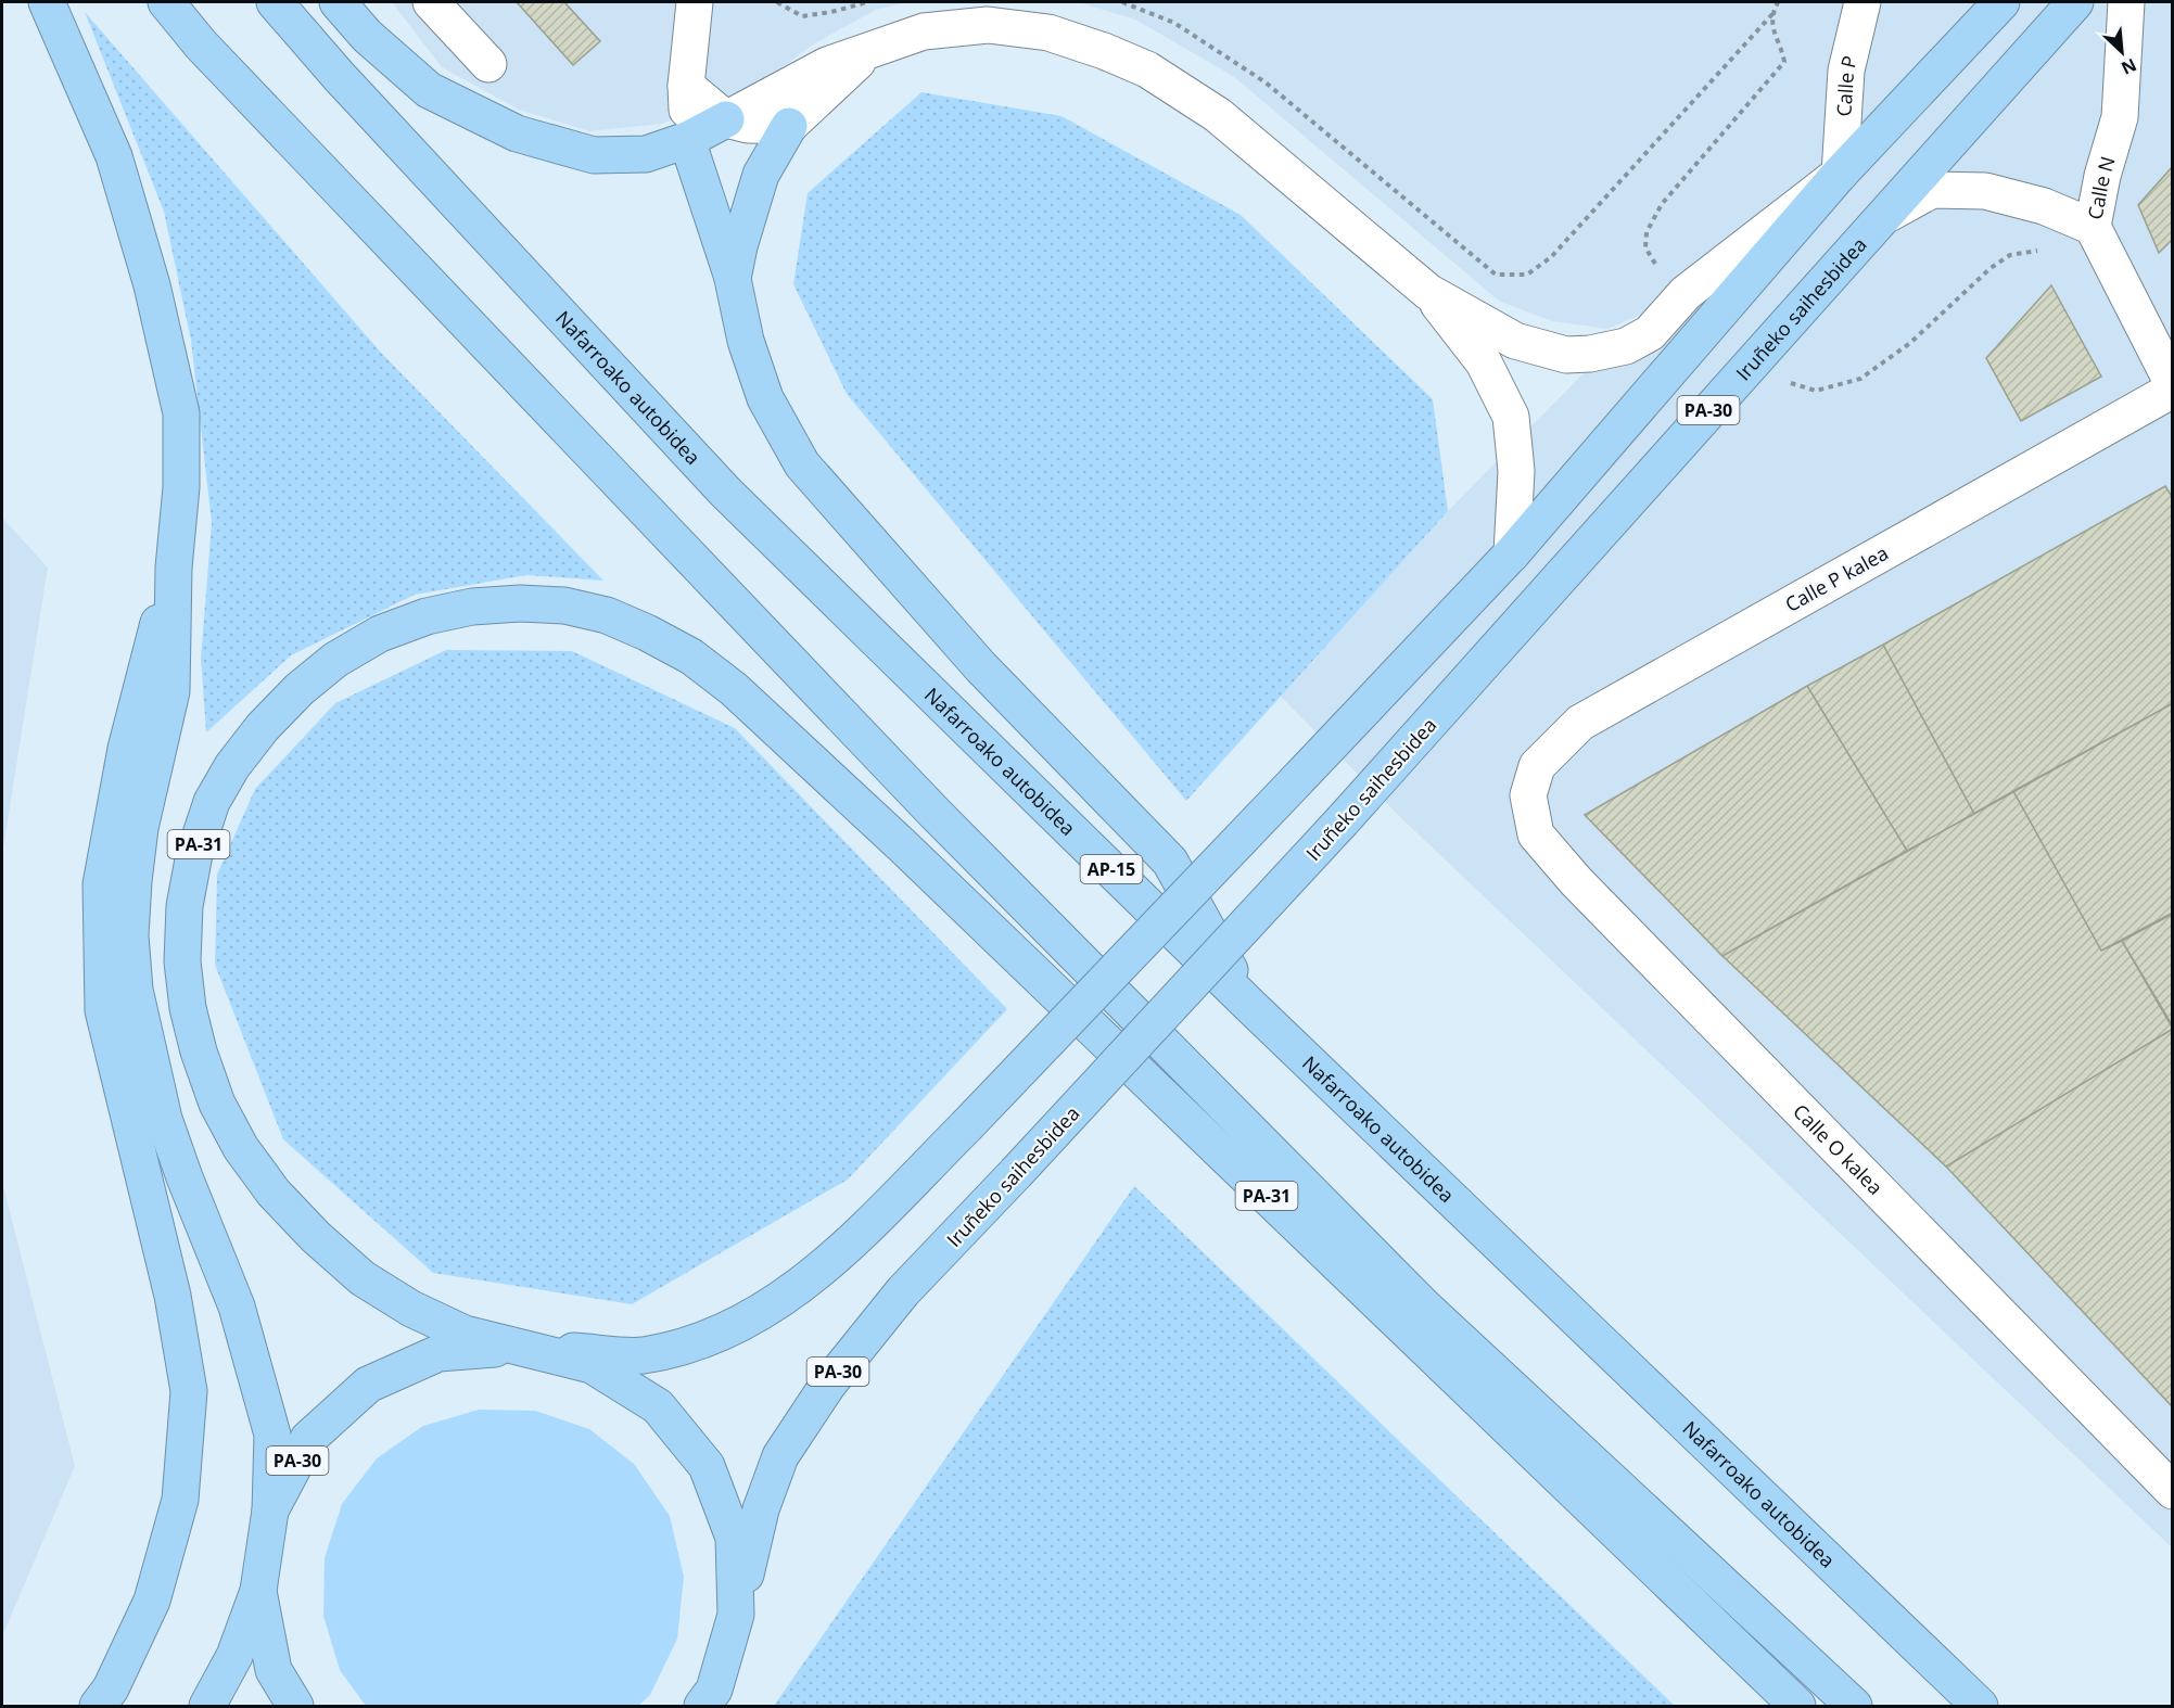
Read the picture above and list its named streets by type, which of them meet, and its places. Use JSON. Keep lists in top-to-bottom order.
{
  "streets": {
    "highway": [
      "Iruñeko saihesbidea",
      "Nafarroako autobidea",
      "PA-30",
      "PA-31",
      "AP-15"
    ],
    "street": [
      "Calle P",
      "Calle N",
      "Calle P kalea",
      "Calle O kalea"
    ]
  },
  "crossings": [
    ["Calle P", "PA-30"],
    ["Calle N", "Iruñeko saihesbidea"],
    ["Iruñeko saihesbidea", "PA-30"],
    ["PA-30", "PA-31"],
    ["Calle P kalea", "Calle O kalea"]
  ],
  "north": "bottom right"
}
